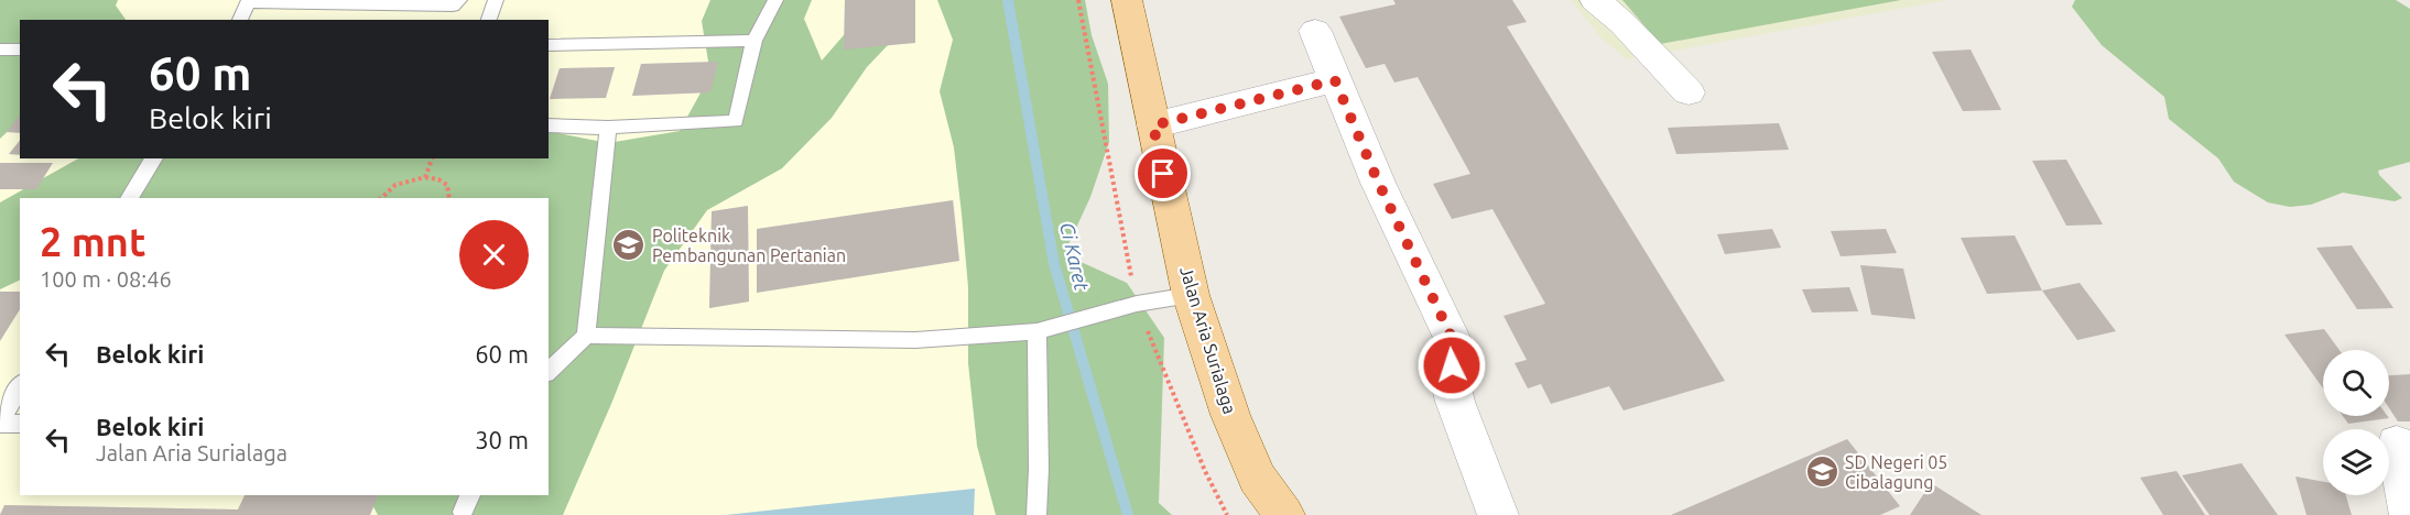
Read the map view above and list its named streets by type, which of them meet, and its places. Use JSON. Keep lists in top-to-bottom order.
{
  "streets": {
    "main road": ["Jalan Aria Surialaga"]
  },
  "water": ["Ci Karet"],
  "places": {
    "school or university": ["Politeknik Pembangunan Pertanian", "SD Negeri 05 Cibalagung"]
  },
  "page": {
    "turn": ["60 m", "Belok kiri"],
    "heading": ["2 mnt", "100 m · 08:46"],
    "list": [
      {
        "name": "Belok kiri",
        "value": "60 m"
      },
      {
        "name": "Belok kiri",
        "note": "Jalan Aria Surialaga",
        "value": "30 m"
      }
    ]
  }
}
